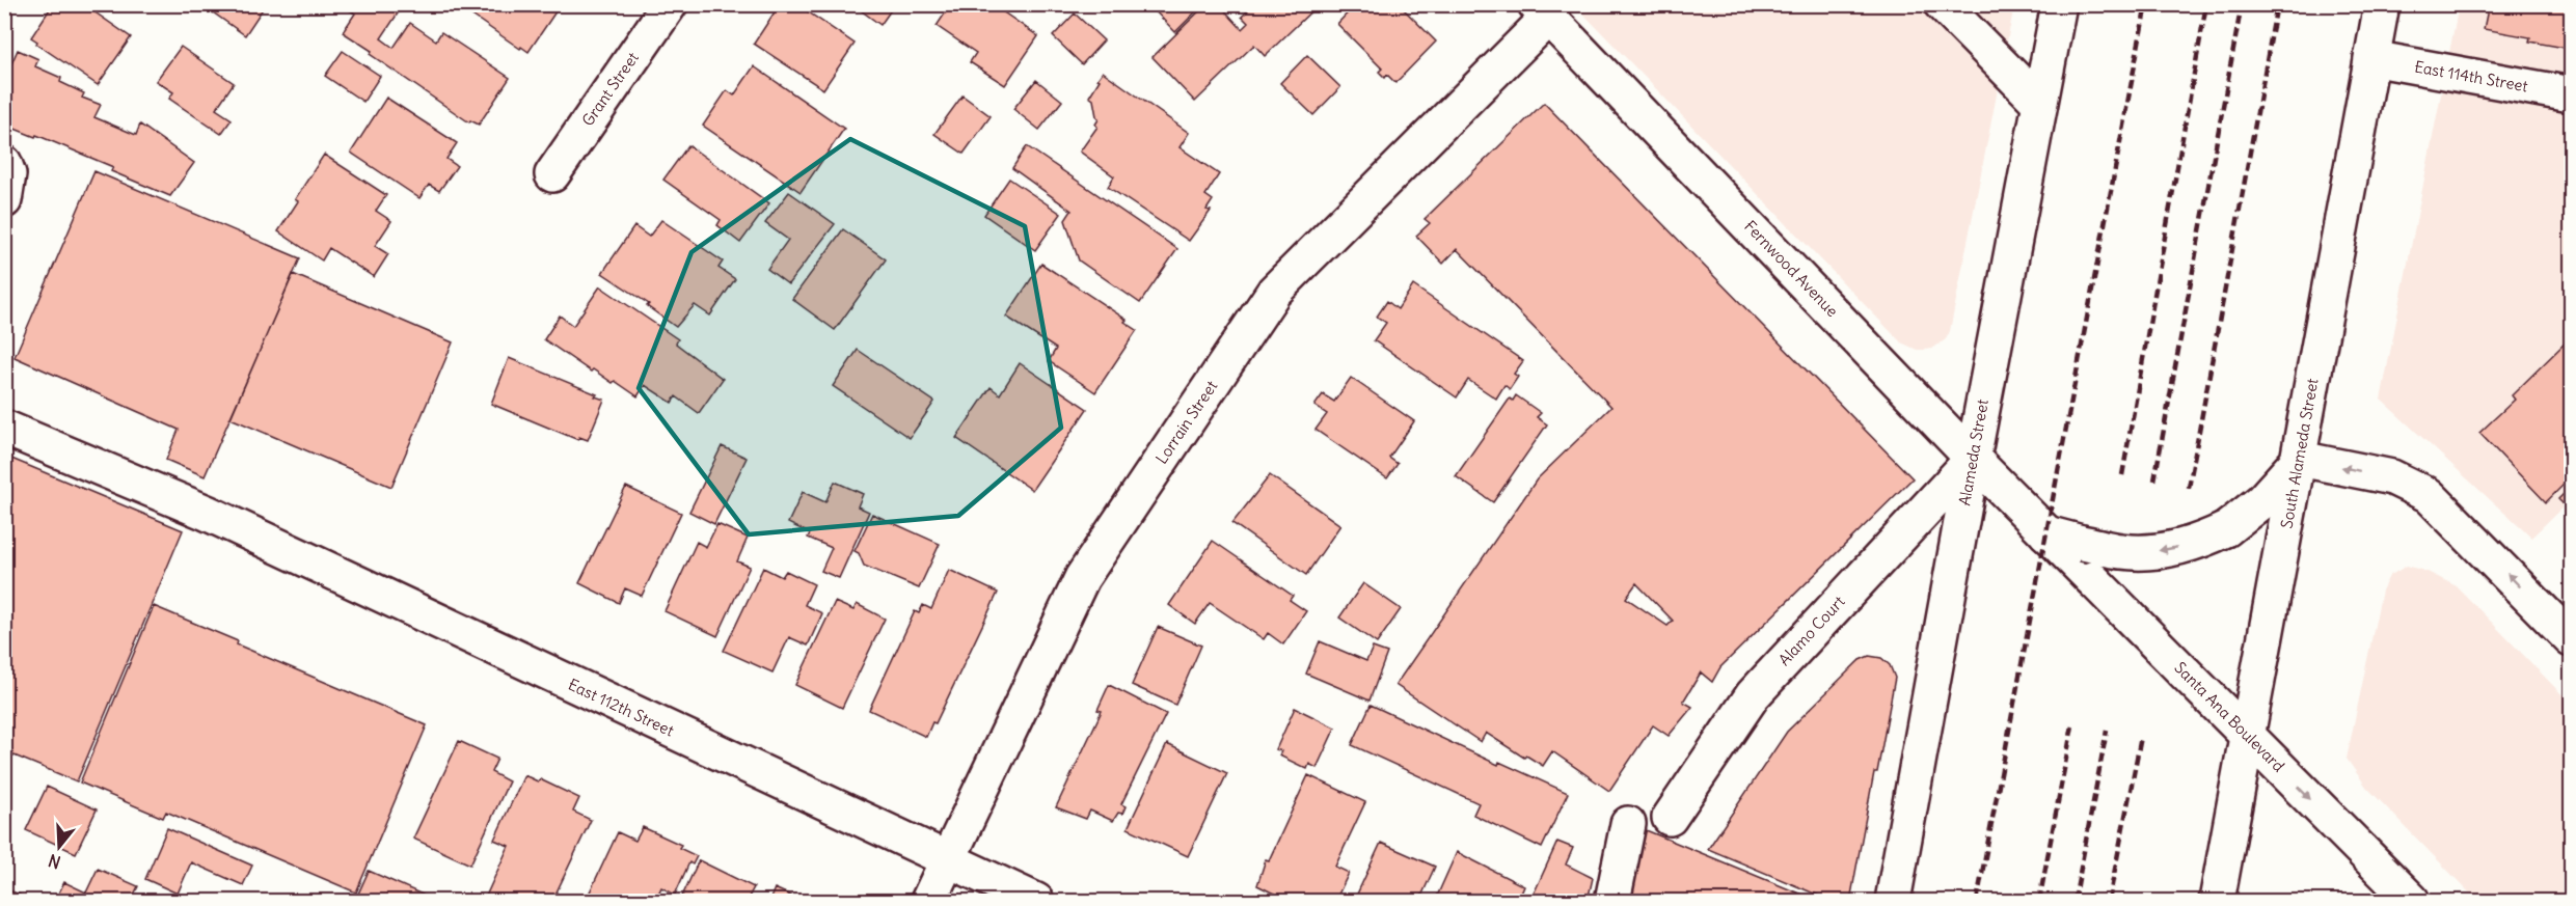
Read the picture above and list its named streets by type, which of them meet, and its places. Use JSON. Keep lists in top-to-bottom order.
{
  "streets": {
    "street": [
      "East 114th Street",
      "Grant Street",
      "Fernwood Avenue",
      "Lorrain Street",
      "Alameda Street",
      "South Alameda Street",
      "Alamo Court",
      "East 112th Street",
      "Santa Ana Boulevard"
    ]
  },
  "crossings": [
    ["East 114th Street", "South Alameda Street"],
    ["Fernwood Avenue", "Lorrain Street"],
    ["Fernwood Avenue", "Alameda Street"],
    ["Fernwood Avenue", "Alamo Court"],
    ["Fernwood Avenue", "Santa Ana Boulevard"],
    ["Lorrain Street", "East 112th Street"],
    ["Alameda Street", "Alamo Court"],
    ["South Alameda Street", "Santa Ana Boulevard"]
  ],
  "north": "bottom"
}
